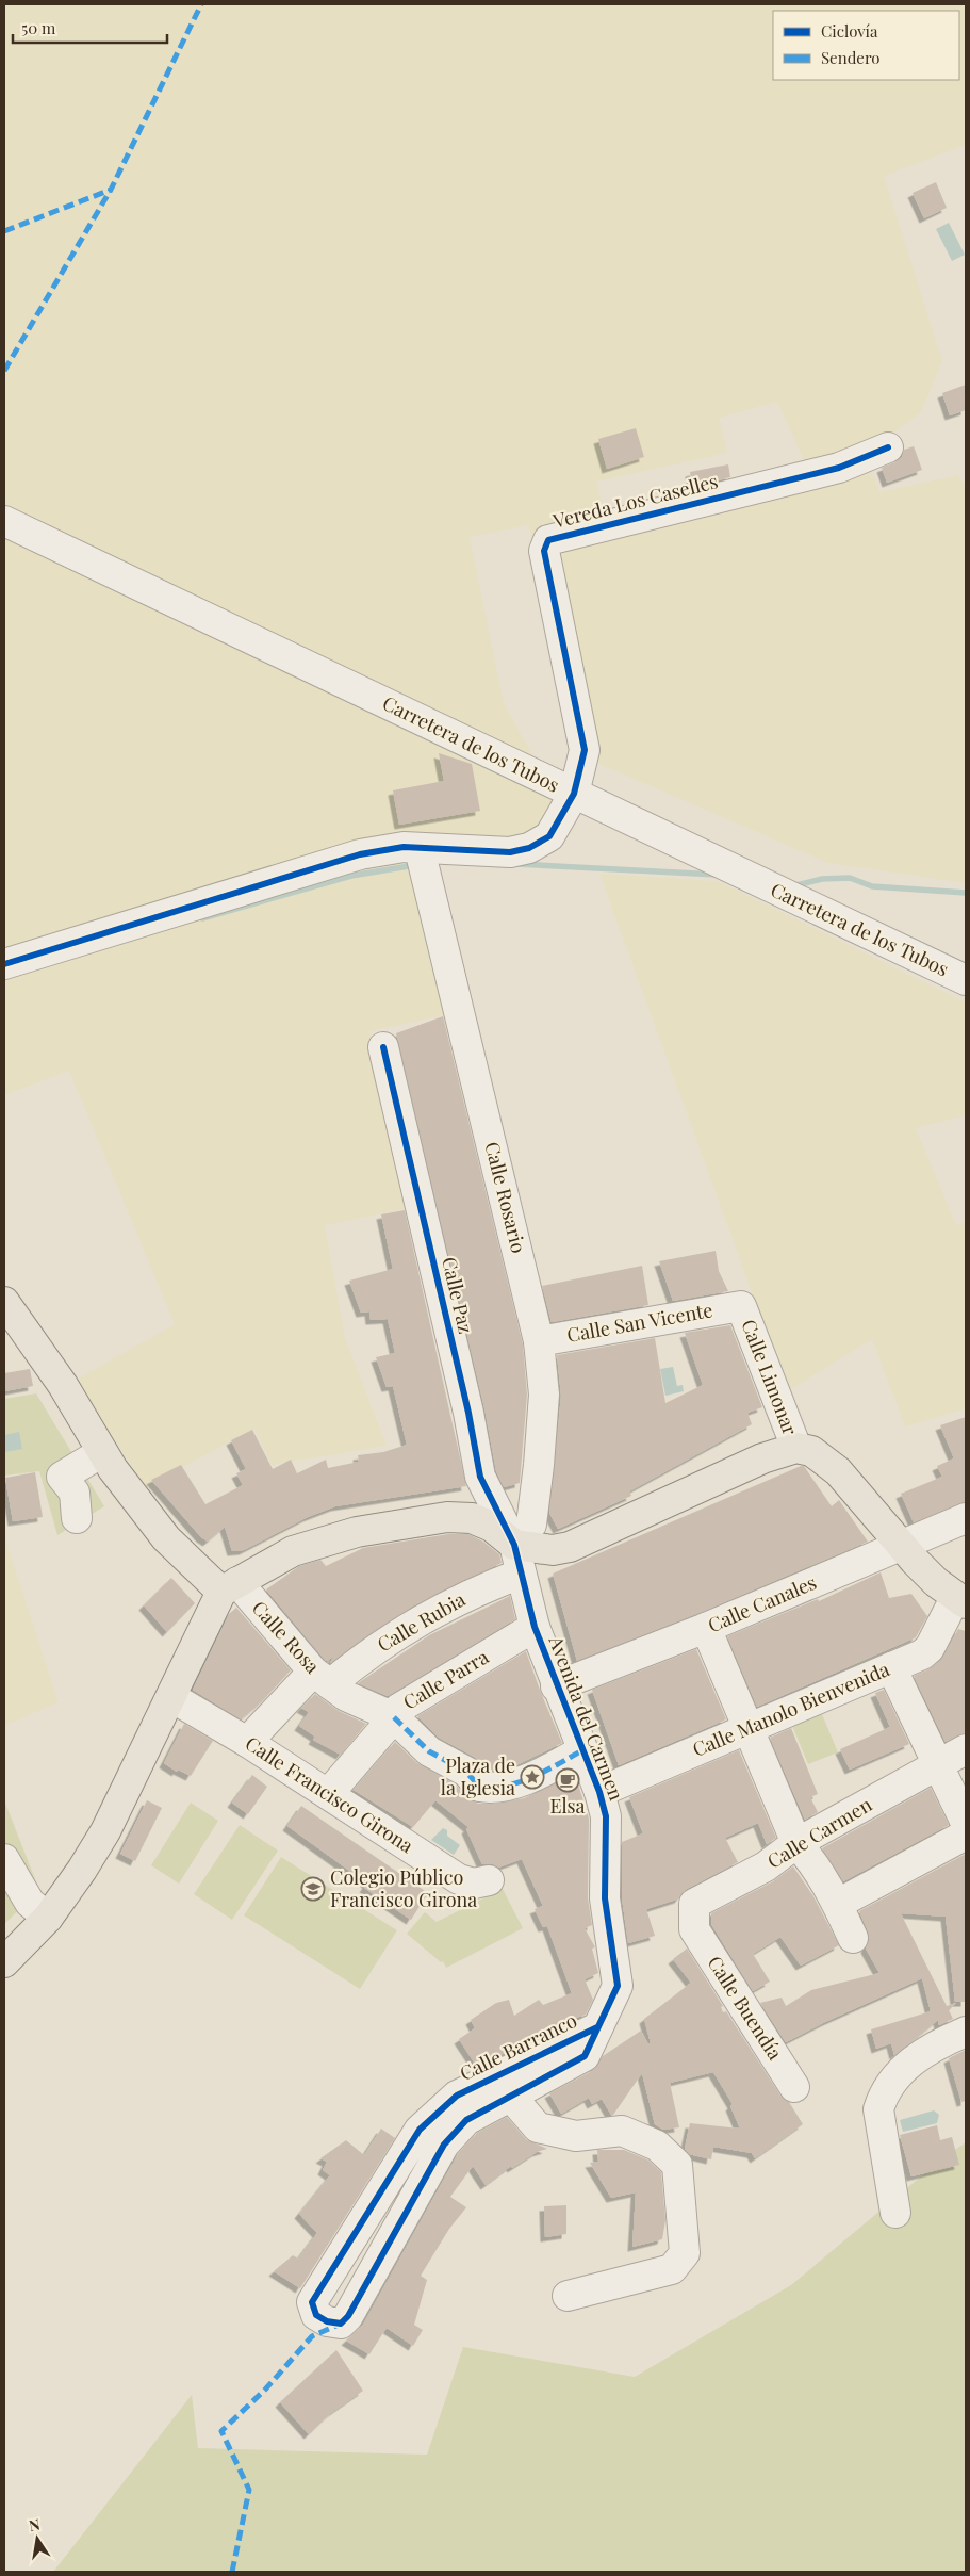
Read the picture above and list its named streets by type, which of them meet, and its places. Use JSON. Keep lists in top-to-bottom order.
{
  "streets": {
    "street": [
      "Vereda Los Caselles",
      "Carretera de los Tubos",
      "Calle Rosario",
      "Calle Paz",
      "Calle San Vicente",
      "Calle Limonar",
      "Calle Canales",
      "Calle Rubia",
      "Calle Rosa",
      "Calle Parra",
      "Calle Manolo Bienvenida",
      "Avenida del Carmen",
      "Calle Francisco Girona",
      "Calle Carmen",
      "Calle Buendía",
      "Calle Barranco"
    ]
  },
  "crossings": [
    ["Vereda Los Caselles", "Carretera de los Tubos"],
    ["Calle Rosario", "Calle Paz"],
    ["Calle Rosario", "Calle San Vicente"],
    ["Calle Rosario", "Avenida del Carmen"],
    ["Calle Paz", "Avenida del Carmen"],
    ["Calle San Vicente", "Calle Limonar"],
    ["Calle Canales", "Avenida del Carmen"],
    ["Calle Rubia", "Calle Rosa"],
    ["Calle Rubia", "Avenida del Carmen"],
    ["Calle Rubia", "Calle Francisco Girona"],
    ["Calle Rosa", "Calle Parra"],
    ["Calle Parra", "Avenida del Carmen"],
    ["Calle Parra", "Calle Francisco Girona"],
    ["Calle Manolo Bienvenida", "Avenida del Carmen"],
    ["Avenida del Carmen", "Calle Barranco"],
    ["Calle Carmen", "Calle Buendía"]
  ],
  "places": {
    "place": ["Plaza de la Iglesia"],
    "cafe": ["Elsa"],
    "school or university": ["Colegio Público Francisco Girona"]
  },
  "legend": ["Ciclovía", "Sendero"],
  "scale_bar": "50 m",
  "north": "top"
}
